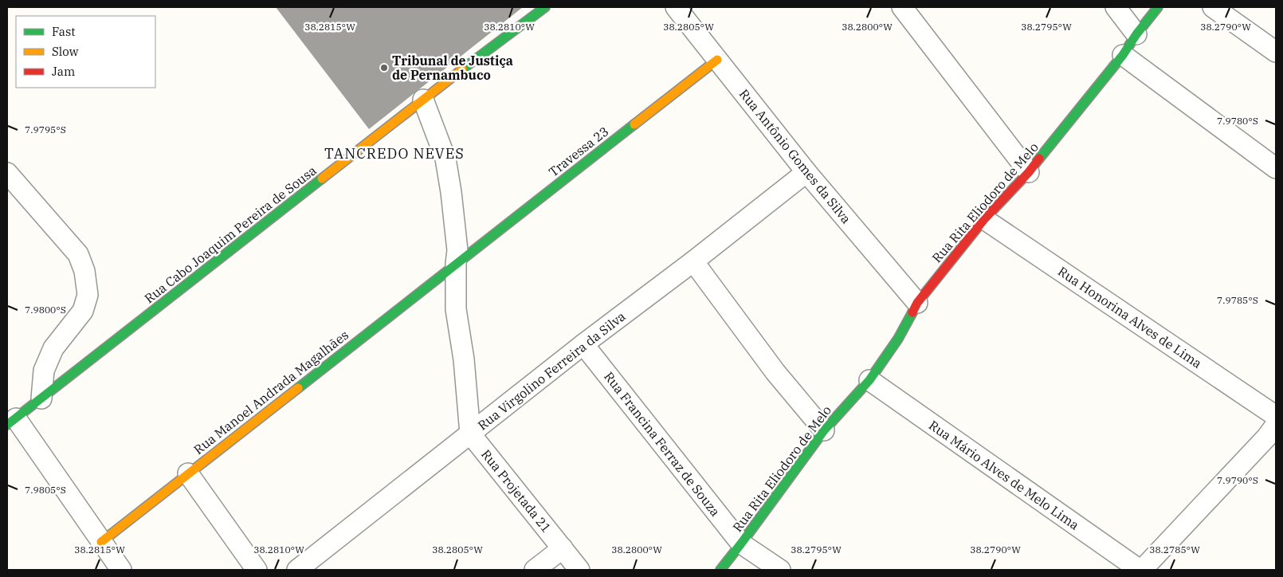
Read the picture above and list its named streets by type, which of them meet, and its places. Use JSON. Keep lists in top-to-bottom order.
{
  "streets": {
    "street": [
      "Travessa 23",
      "Rua Antônio Gomes da Silva",
      "Rua Rita Eliodoro de Melo",
      "Rua Cabo Joaquim Pereira de Sousa",
      "Rua Honorina Alves de Lima",
      "Rua Virgolino Ferreira da Silva",
      "Rua Manoel Andrada Magalhães",
      "Rua Francina Ferraz de Souza",
      "Rua Mário Alves de Melo Lima",
      "Rua Projetada 21"
    ]
  },
  "crossings": [
    ["Travessa 23", "Rua Antônio Gomes da Silva"],
    ["Travessa 23", "Rua Manoel Andrada Magalhães"],
    ["Rua Antônio Gomes da Silva", "Rua Rita Eliodoro de Melo"],
    ["Rua Antônio Gomes da Silva", "Rua Virgolino Ferreira da Silva"],
    ["Rua Rita Eliodoro de Melo", "Rua Honorina Alves de Lima"],
    ["Rua Rita Eliodoro de Melo", "Rua Francina Ferraz de Souza"],
    ["Rua Rita Eliodoro de Melo", "Rua Mário Alves de Melo Lima"],
    ["Rua Virgolino Ferreira da Silva", "Rua Francina Ferraz de Souza"],
    ["Rua Virgolino Ferreira da Silva", "Rua Projetada 21"]
  ],
  "districts": ["TANCREDO NEVES"],
  "places": ["Tribunal de Justiça de Pernambuco"],
  "legend": ["Fast", "Slow", "Jam"],
  "coordinates": [
    "38.2815°W",
    "38.2810°W",
    "38.2805°W",
    "38.2800°W",
    "38.2795°W",
    "38.2790°W",
    "7.9780°S",
    "7.9795°S",
    "7.9785°S",
    "7.9800°S",
    "7.9790°S",
    "7.9805°S",
    "38.2785°W"
  ]
}
